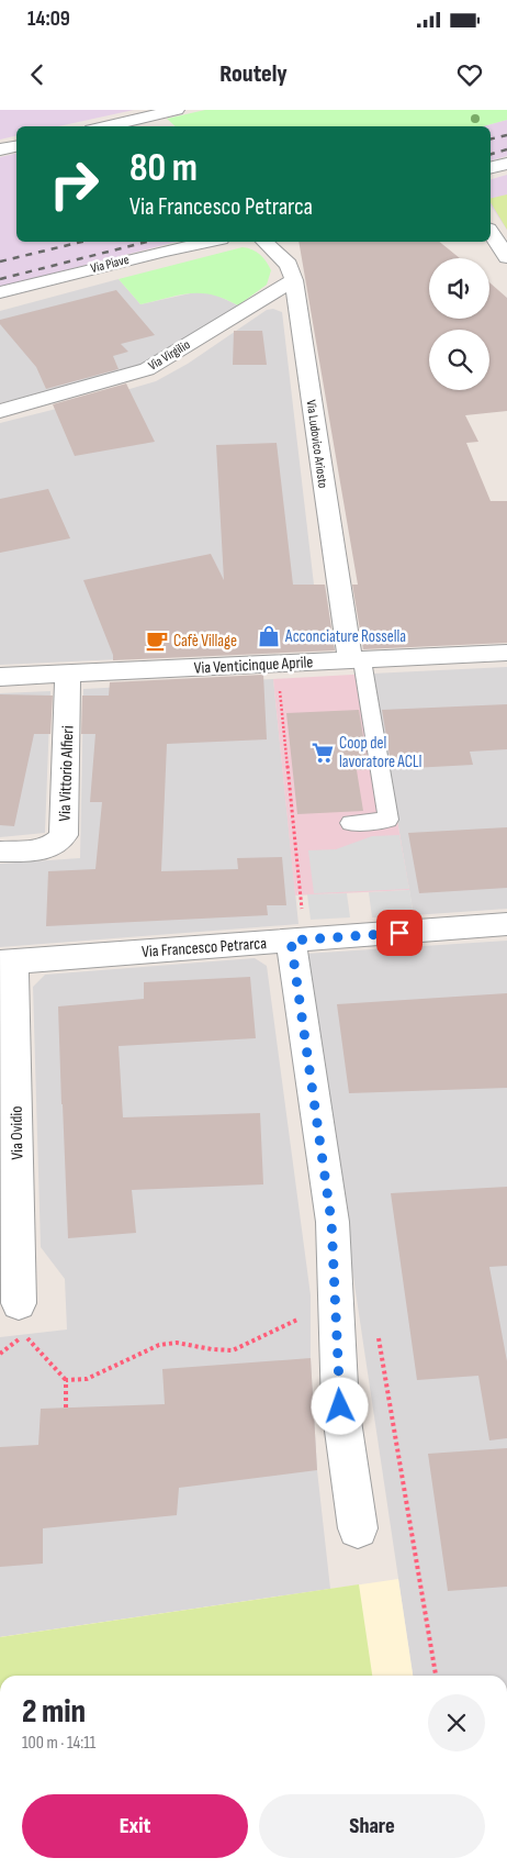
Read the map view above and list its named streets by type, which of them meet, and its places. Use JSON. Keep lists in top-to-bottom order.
{
  "streets": {
    "street": [
      "Via Piave",
      "Via Virgilio",
      "Via Ludovico Ariosto",
      "Via Venticinque Aprile",
      "Via Vittorio Alfieri",
      "Via Francesco Petrarca",
      "Via Ovidio"
    ]
  },
  "crossings": [
    ["Via Virgilio", "Via Ludovico Ariosto"],
    ["Via Ludovico Ariosto", "Via Venticinque Aprile"],
    ["Via Venticinque Aprile", "Via Vittorio Alfieri"],
    ["Via Francesco Petrarca", "Via Ovidio"]
  ],
  "places": {
    "shop": ["Acconciature Rossella"],
    "cafe": ["Cafè Village"],
    "supermarket": ["Coop del lavoratore ACLI"]
  },
  "page": {
    "status": "14:09",
    "header": "Routely",
    "turn": ["80 m", "Via Francesco Petrarca"],
    "heading": ["2 min", "100 m · 14:11"],
    "buttons": ["Exit", "Share"]
  }
}
